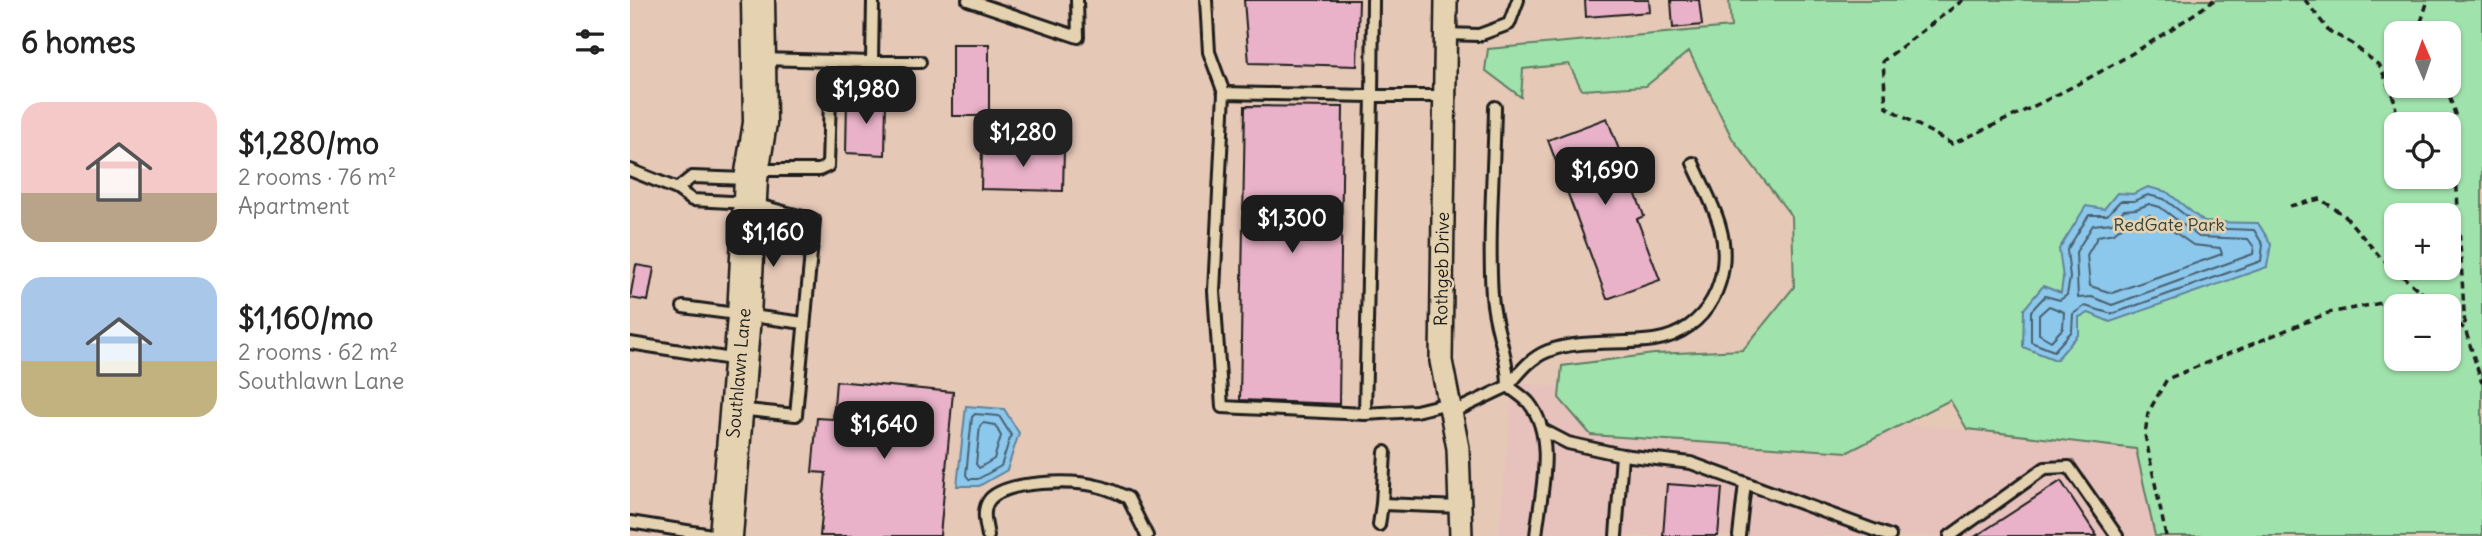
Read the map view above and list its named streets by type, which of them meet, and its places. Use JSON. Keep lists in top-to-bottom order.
{
  "streets": {
    "street": ["Rothgeb Drive", "Southlawn Lane"]
  },
  "parks": ["RedGate Park"],
  "north": "top",
  "page": {
    "heading": "6 homes",
    "map_buttons": ["+", "−"],
    "price": [
      "$1,980",
      "$1,280",
      "$1,690",
      "$1,300",
      "$1,160",
      "$1,640"
    ],
    "list": [
      {
        "name": "$1,280/mo",
        "note": "2 rooms · 76 m² · Apartment"
      },
      {
        "name": "$1,160/mo",
        "note": "2 rooms · 62 m² · Southlawn Lane"
      }
    ]
  }
}
